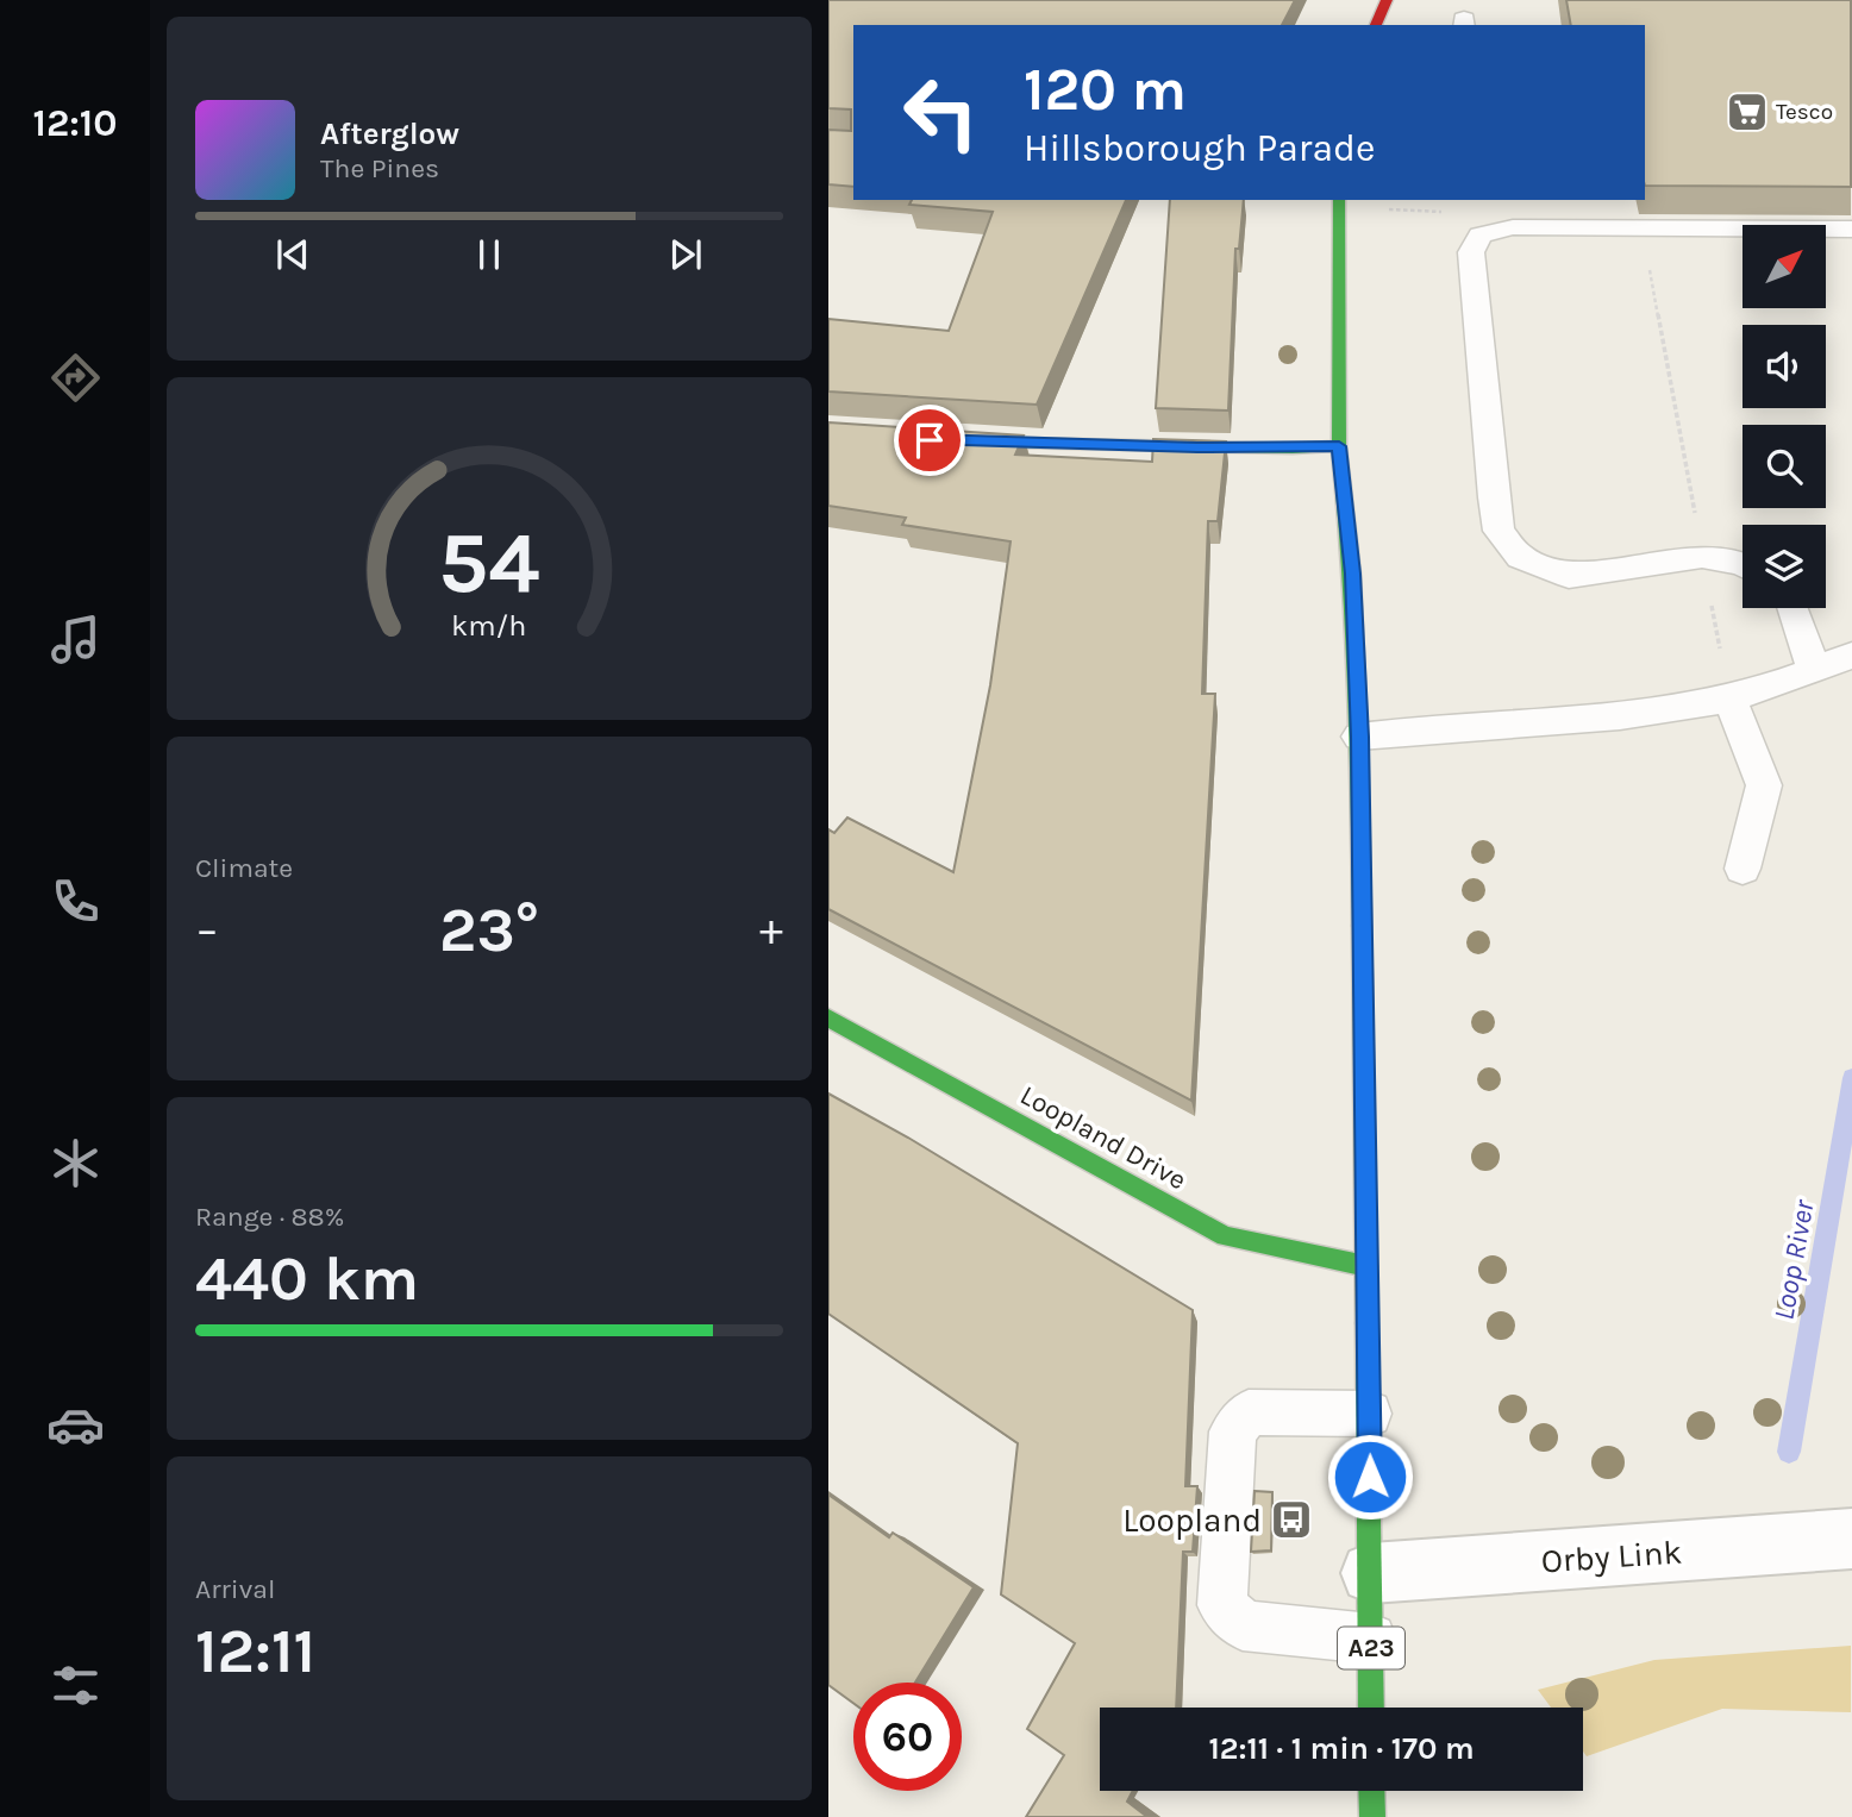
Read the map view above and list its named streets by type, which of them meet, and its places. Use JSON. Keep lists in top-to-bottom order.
{
  "streets": {
    "main road": ["Loopland Drive", "A23"],
    "street": ["Orby Link"]
  },
  "crossings": [
    ["Loopland Drive", "A23"],
    ["Orby Link", "A23"]
  ],
  "water": ["Loop River"],
  "places": {
    "supermarket": ["Tesco"],
    "bus stop": ["Loopland"]
  },
  "north": "top right",
  "page": {
    "tabs": "12:10",
    "turn": ["120 m", "Hillsborough Parade"],
    "song": ["Afterglow", "The Pines"],
    "tile": [
      "Climate",
      ["Range · 88%", "440 km"],
      ["Arrival", "12:11"]
    ],
    "heat": ["−", "23°", "+"],
    "limit": "60",
    "trip": "12:11 · 1 min · 170 m",
    "gauge": ["54", "km/h"]
  }
}
